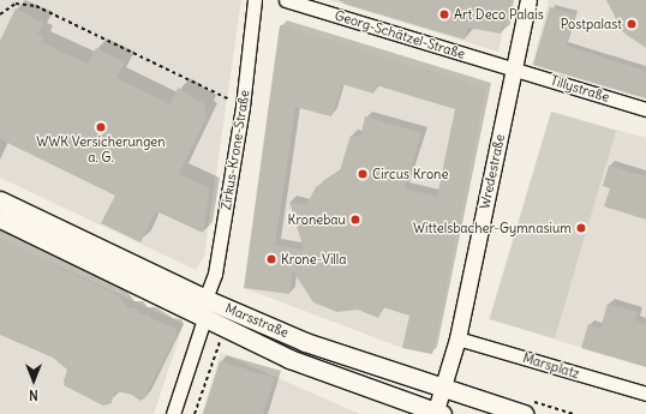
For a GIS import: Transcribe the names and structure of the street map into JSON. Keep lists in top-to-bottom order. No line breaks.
{"streets":{"main road":["Marsstraße"],"street":["Georg-Schätzel-Straße","Tillystraße","Zirkus-Krone-Straße","Wredestraße","Marsplatz"]},"crossings":[["Georg-Schätzel-Straße","Tillystraße"],["Georg-Schätzel-Straße","Wredestraße"],["Tillystraße","Wredestraße"],["Zirkus-Krone-Straße","Marsstraße"],["Wredestraße","Marsstraße"],["Wredestraße","Marsplatz"]],"places":["Art Deco Palais","Postpalast","WWK Versicherungen a. G.","Circus Krone","Kronebau","Wittelsbacher-Gymnasium","Krone-Villa"],"north":"bottom"}
